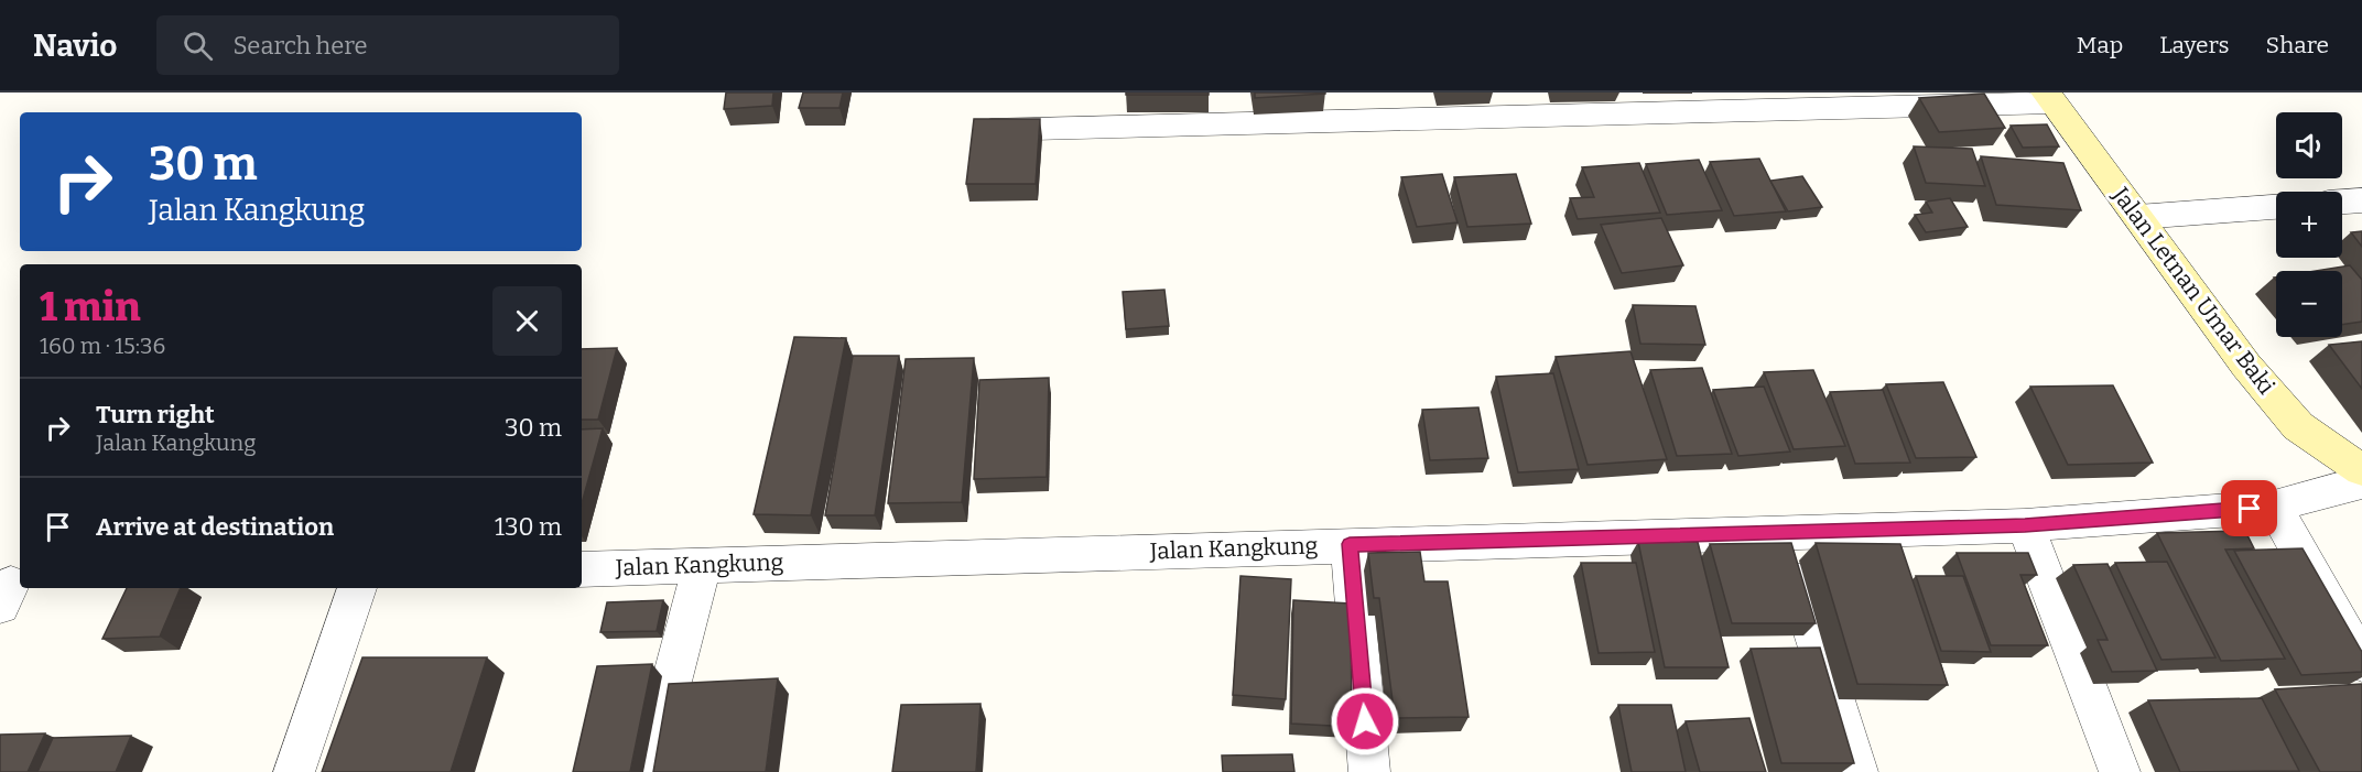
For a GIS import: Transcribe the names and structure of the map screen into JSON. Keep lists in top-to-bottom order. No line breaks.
{"streets":{"street":["Jalan Letnan Umar Baki","Jalan Kangkung"]},"page":{"header":"Navio","search":"Search here","nav":["Map","Layers","Share"],"map_buttons":["+","−"],"turn":["30 m","Jalan Kangkung"],"heading":["1 min","160 m · 15:36"],"list":[{"name":"Turn right","note":"Jalan Kangkung","value":"30 m"},{"name":"Arrive at destination","value":"130 m"}]}}
